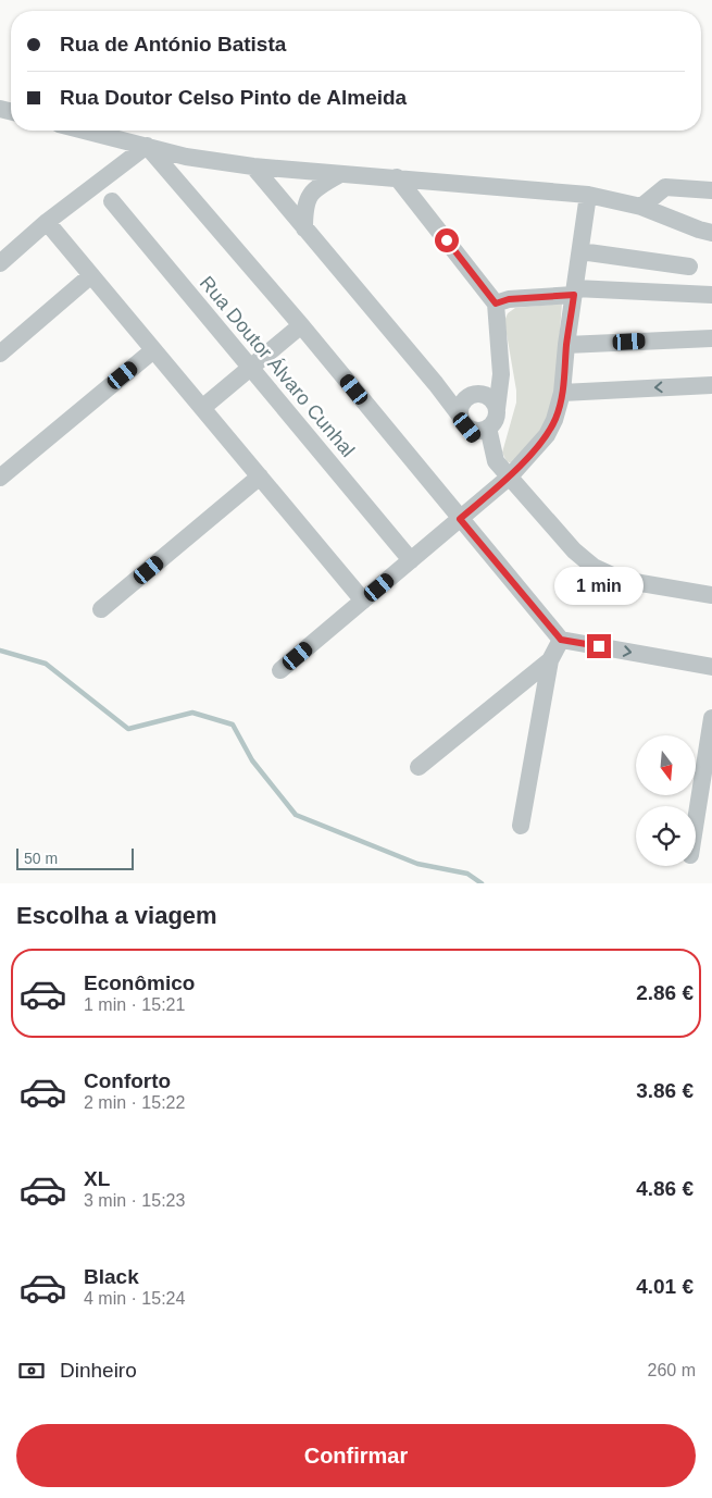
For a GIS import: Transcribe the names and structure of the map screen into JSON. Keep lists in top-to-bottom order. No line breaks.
{"streets":{"street":["Rua Doutor Álvaro Cunhal"]},"scale_bar":"50 m","north":"bottom","page":{"banner":["Rua de António Batista","Rua Doutor Celso Pinto de Almeida"],"bubble":"1 min","scale":"50 m","heading":"Escolha a viagem","list":[{"name":"Econômico","note":"1 min · 15:21","value":"2.86 €"},{"name":"Conforto","note":"2 min · 15:22","value":"3.86 €"},{"name":"XL","note":"3 min · 15:23","value":"4.86 €"},{"name":"Black","note":"4 min · 15:24","value":"4.01 €"}],"pay":["Dinheiro","260 m"],"buttons":"Confirmar"}}
